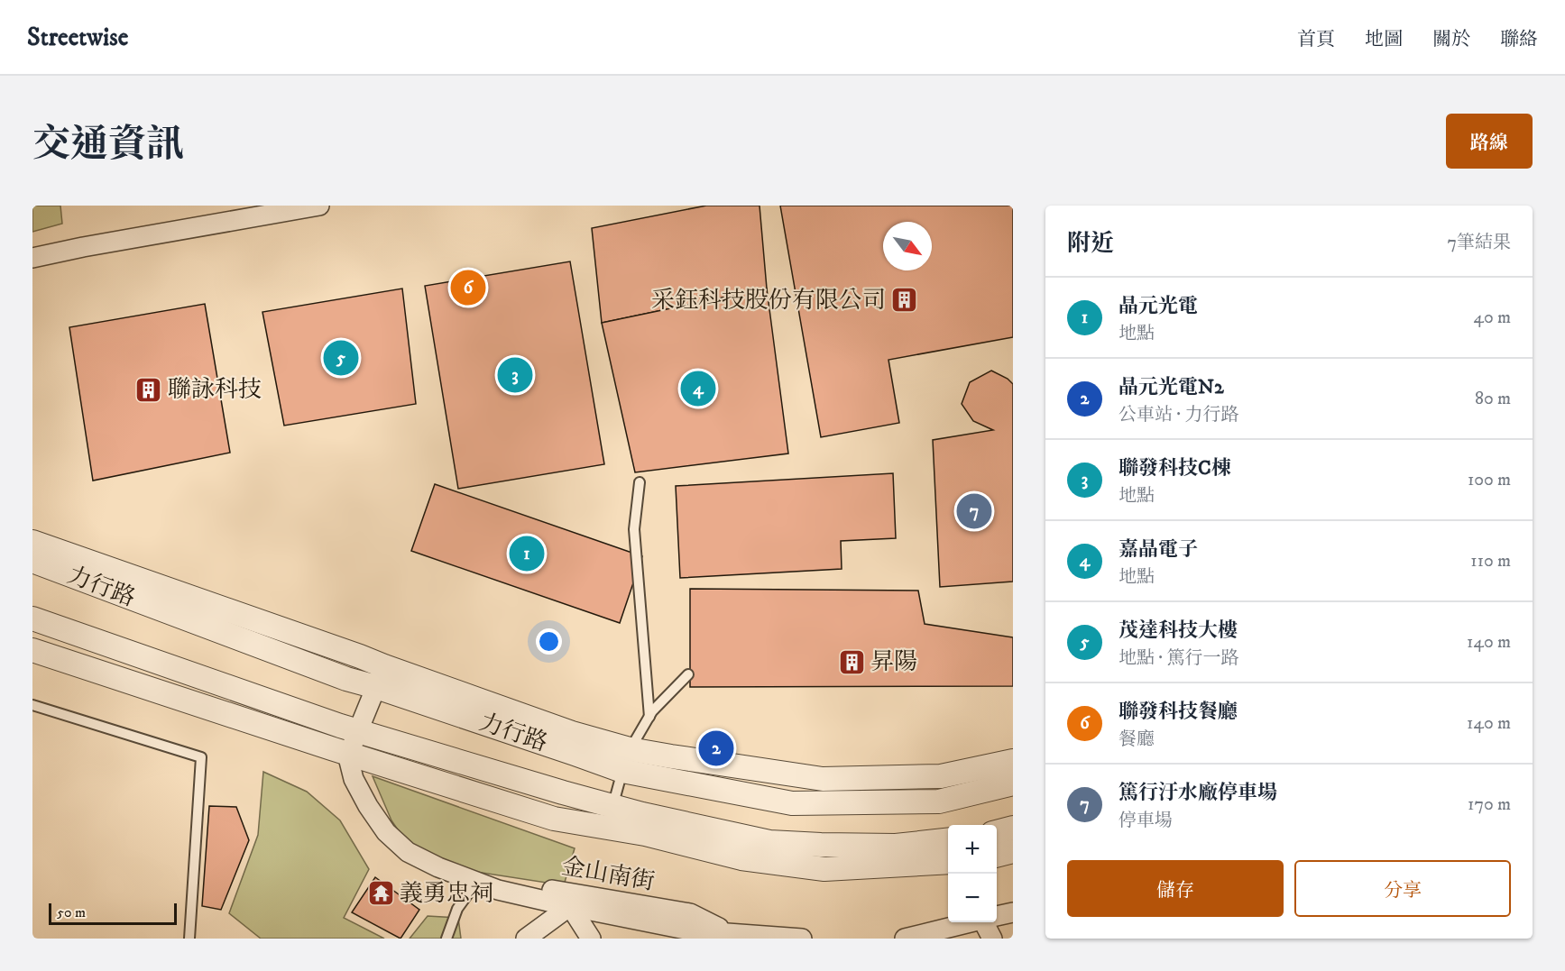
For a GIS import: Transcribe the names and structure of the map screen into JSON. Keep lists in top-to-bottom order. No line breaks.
{"streets":{"street":["力行路","金山南街"]},"crossings":[["力行路","金山南街"]],"places":{"building":["采鈺科技股份有限公司","聯詠科技","昇陽"],"temple":["義勇忠祠"]},"scale_bar":"50 m","north":"bottom right","page":{"header":"Streetwise","nav":["首頁","地圖","關於","聯絡"],"title":"交通資訊","buttons":["路線",["儲存","分享"]],"heading":["附近","7筆結果"],"pins":["6","5","3","4","7","1","2"],"list":[{"mark":"1","name":"晶元光電","note":"地點","value":"40 m"},{"mark":"2","name":"晶元光電N2","note":"公車站 · 力行路","value":"80 m"},{"mark":"3","name":"聯發科技C棟","note":"地點","value":"100 m"},{"mark":"4","name":"嘉晶電子","note":"地點","value":"110 m"},{"mark":"5","name":"茂達科技大樓","note":"地點 · 篤行一路","value":"140 m"},{"mark":"6","name":"聯發科技餐廳","note":"餐廳","value":"140 m"},{"mark":"7","name":"篤行汙水廠停車場","note":"停車場","value":"170 m"}],"map_buttons":["+","−"],"scale":"50 m"}}
